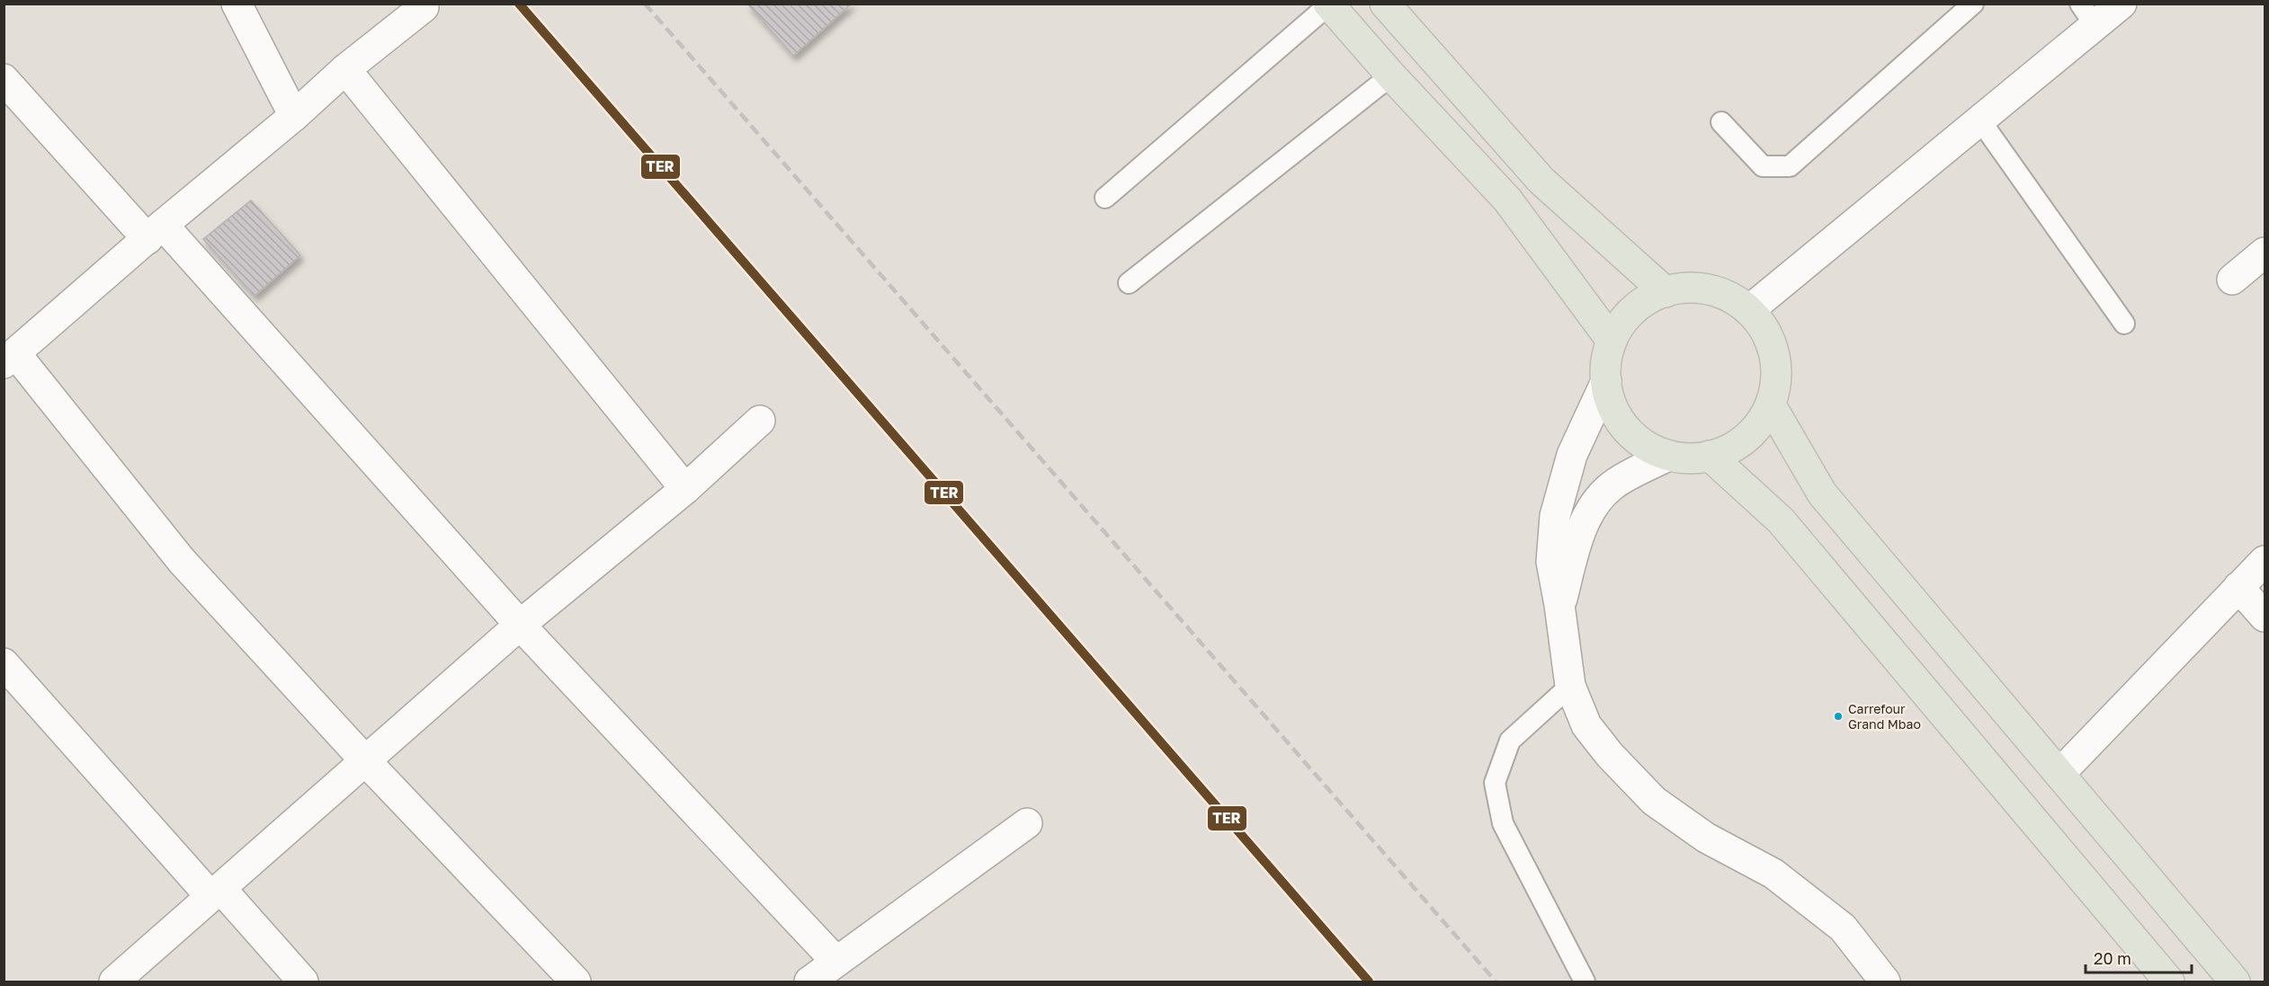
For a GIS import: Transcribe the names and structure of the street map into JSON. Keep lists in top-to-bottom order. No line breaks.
{"places":["Carrefour Grand Mbao"],"lines":["transit line TER"],"scale_bar":"20 m"}
